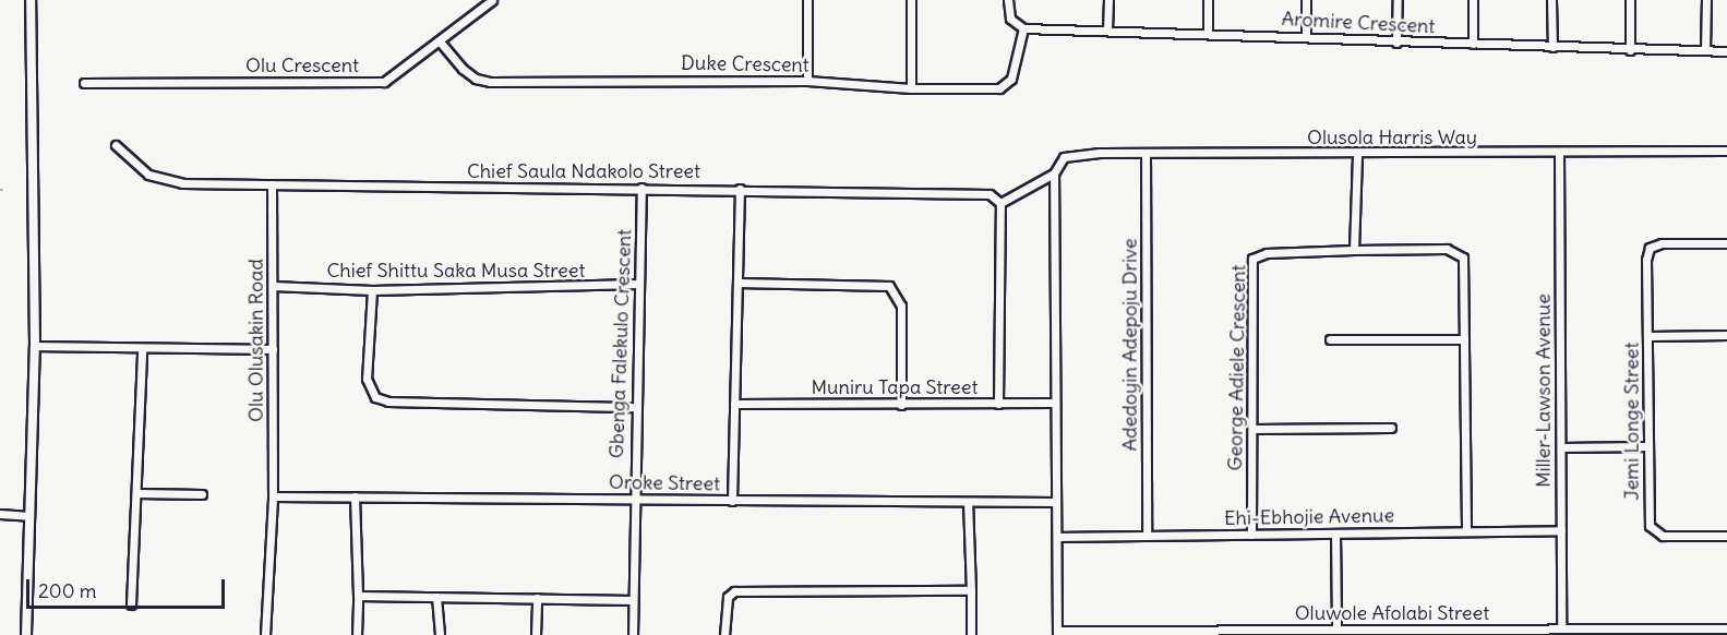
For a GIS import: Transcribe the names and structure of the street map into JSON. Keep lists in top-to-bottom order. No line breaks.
{"streets":{"street":["Aromire Crescent","Duke Crescent","Olu Crescent","Olusola Harris Way","Chief Saula Ndakolo Street","Chief Shittu Saka Musa Street","Olu Olusakin Road","Gbenga Falekulo Crescent","Adedoyin Adepoju Drive","George Adiele Crescent","Muniru Tapa Street","Miller-Lawson Avenue","Jemi Longe Street","Oroke Street","Ehi-Ebhojie Avenue","Oluwole Afolabi Street"]},"crossings":[["Aromire Crescent","Duke Crescent"],["Duke Crescent","Olu Crescent"],["Olusola Harris Way","Adedoyin Adepoju Drive"],["Olusola Harris Way","Miller-Lawson Avenue"],["Chief Saula Ndakolo Street","Olu Olusakin Road"],["Chief Saula Ndakolo Street","Gbenga Falekulo Crescent"],["Chief Shittu Saka Musa Street","Olu Olusakin Road"],["Chief Shittu Saka Musa Street","Gbenga Falekulo Crescent"],["Olu Olusakin Road","Oroke Street"],["Gbenga Falekulo Crescent","Oroke Street"],["Adedoyin Adepoju Drive","Ehi-Ebhojie Avenue"],["George Adiele Crescent","Ehi-Ebhojie Avenue"],["Miller-Lawson Avenue","Ehi-Ebhojie Avenue"],["Miller-Lawson Avenue","Oluwole Afolabi Street"]],"scale_bar":"200 m"}
